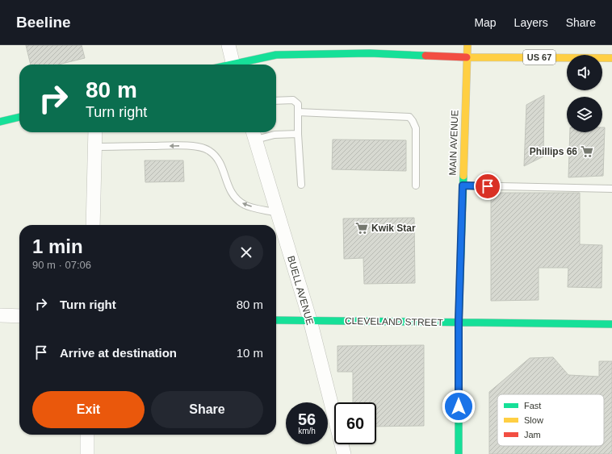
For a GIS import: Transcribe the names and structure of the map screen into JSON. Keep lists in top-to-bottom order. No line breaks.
{"streets":{"street":["US 67","MAIN AVENUE","BUELL AVENUE","CLEVELAND STREET"]},"crossings":[["US 67","MAIN AVENUE"],["MAIN AVENUE","CLEVELAND STREET"],["BUELL AVENUE","CLEVELAND STREET"]],"places":{"supermarket":["Phillips 66","Kwik Star"]},"legend":["Fast","Slow","Jam"],"page":{"header":"Beeline","nav":["Map","Layers","Share"],"turn":["80 m","Turn right"],"heading":["1 min","90 m · 07:06"],"list":[{"name":"Turn right","value":"80 m"},{"name":"Arrive at destination","value":"10 m"}],"buttons":["Exit","Share"],"speed":"56 km/h","limit":"60"}}
